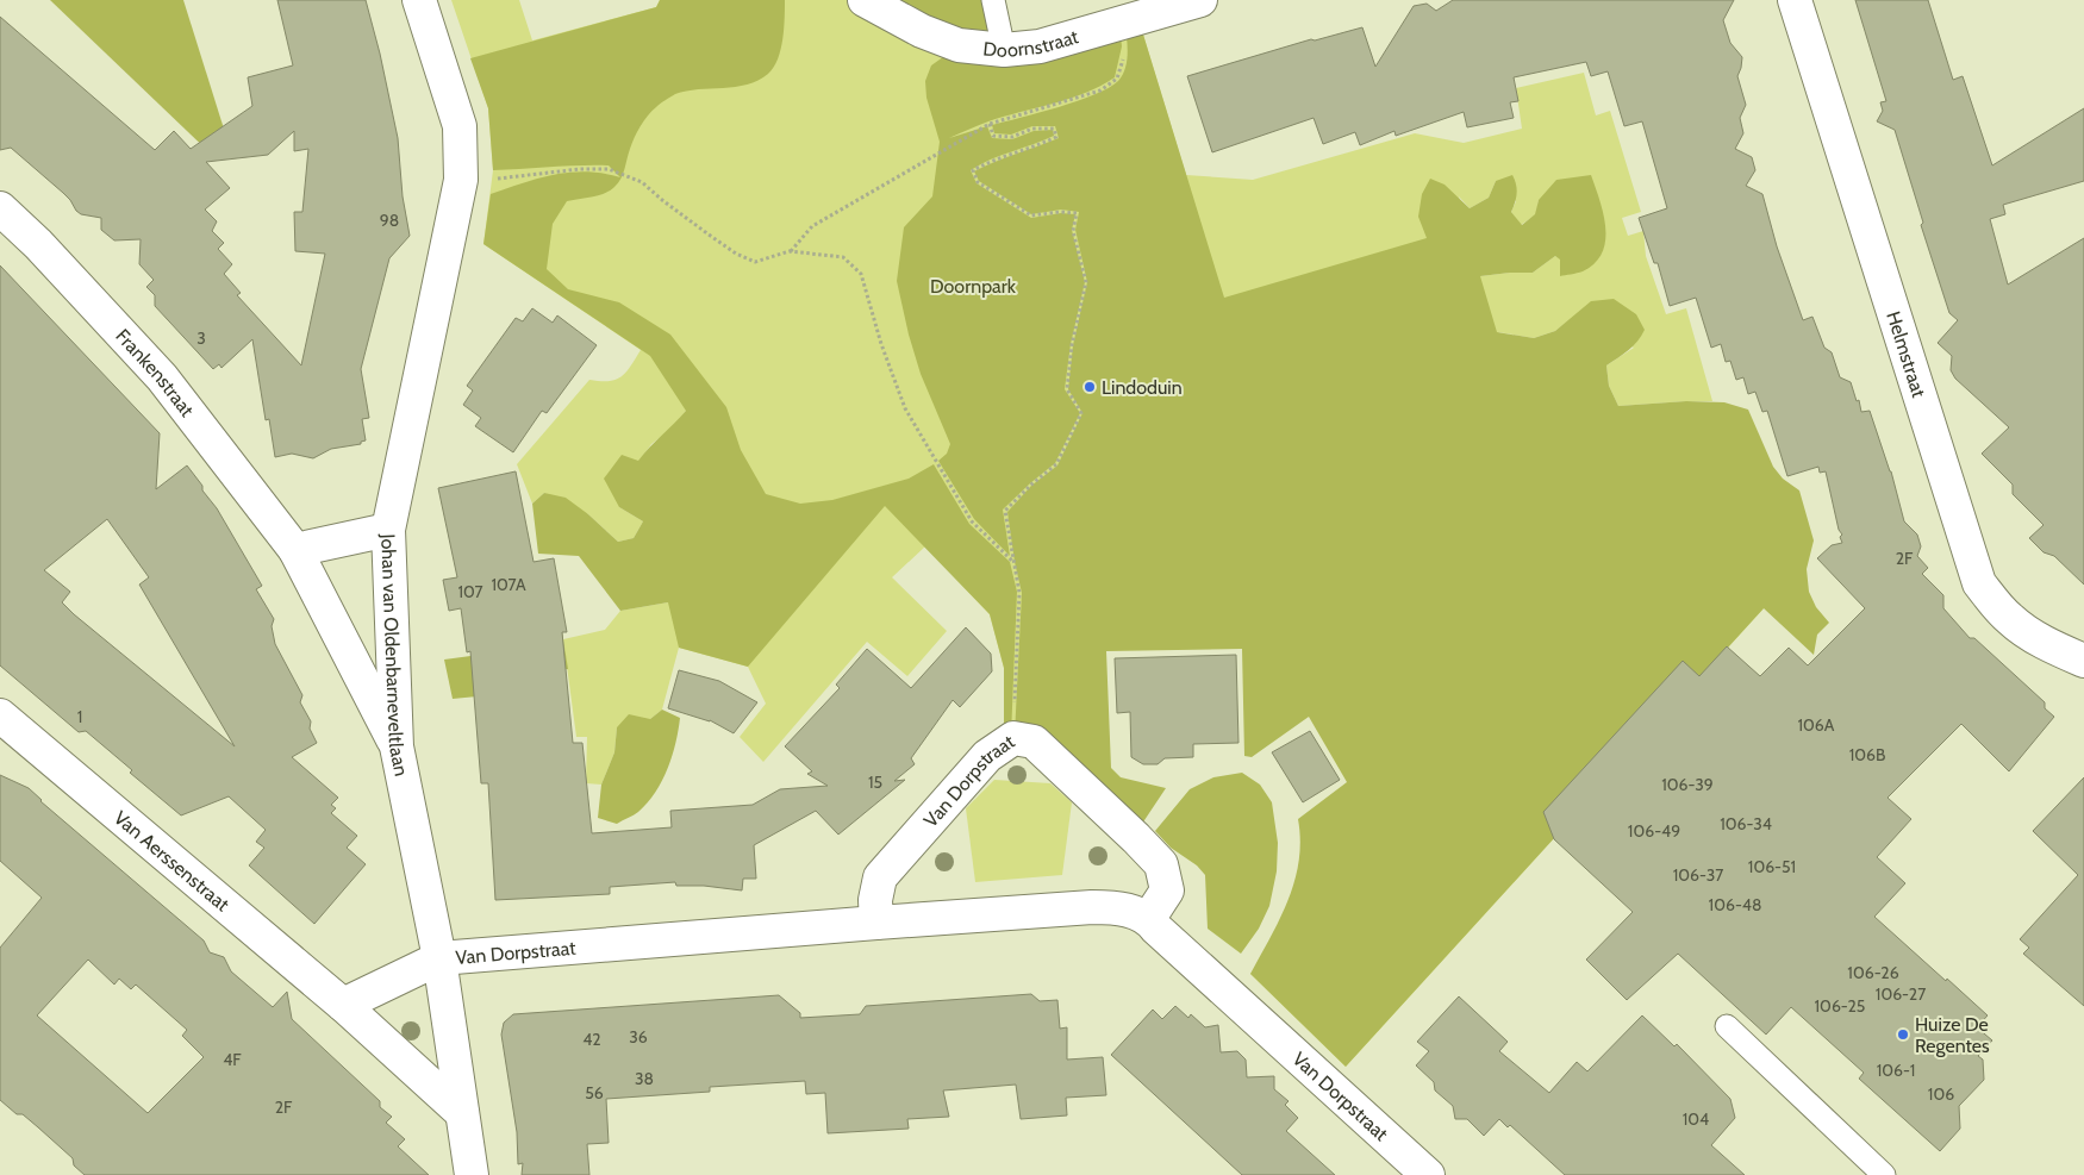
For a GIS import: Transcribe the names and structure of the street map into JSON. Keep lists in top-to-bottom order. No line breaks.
{"streets":{"street":["Doornstraat","Helmstraat","Frankenstraat","Johan van Oldenbarneveltlaan","Van Dorpstraat","Van Aerssenstraat"]},"crossings":[["Frankenstraat","Johan van Oldenbarneveltlaan"],["Johan van Oldenbarneveltlaan","Van Dorpstraat"],["Johan van Oldenbarneveltlaan","Van Aerssenstraat"]],"parks":["Doornpark"],"places":["Lindoduin","Huize De Regentes"],"house_numbers":["98","3","2F","107A","107","1","106A","106B","15","106-39","106-34","106-49","106-51","106-37","106-48","106-26","106-27","106-25","36","42","4F","106-1","38","56","106","2F","104"]}
